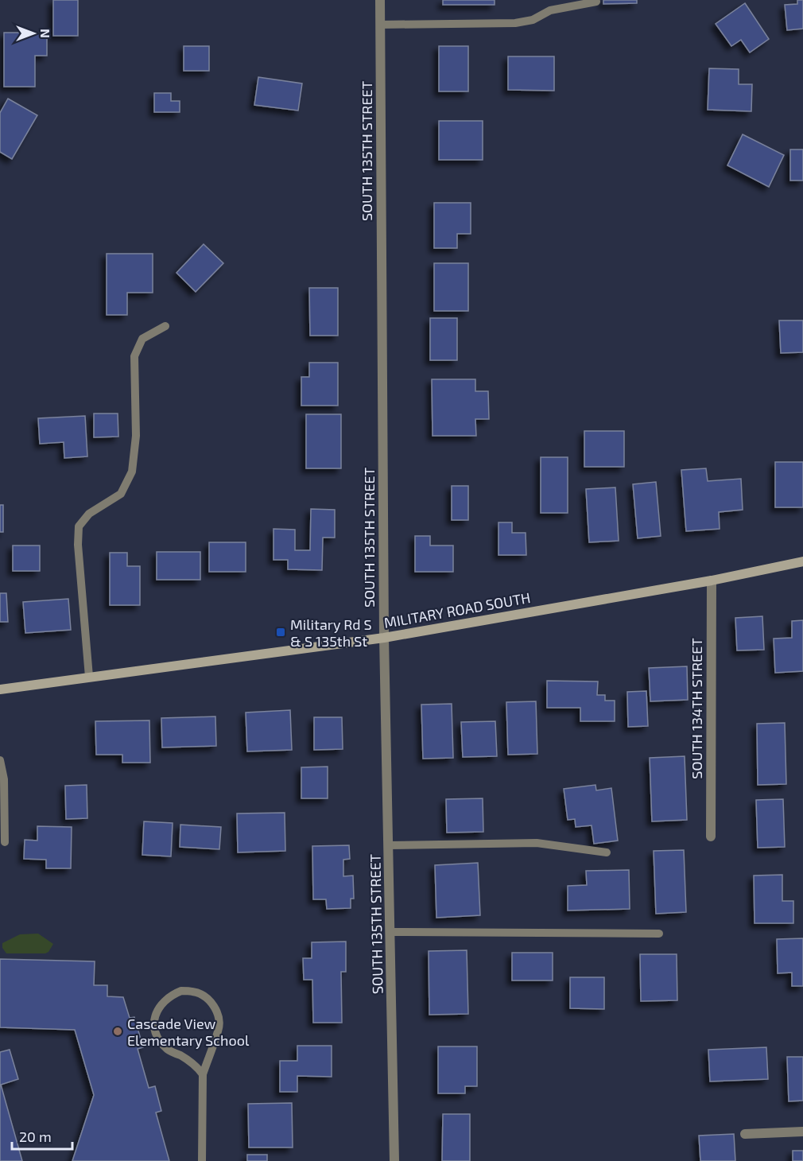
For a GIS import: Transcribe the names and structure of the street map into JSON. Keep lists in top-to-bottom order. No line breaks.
{"streets":{"street":["SOUTH 135TH STREET","MILITARY ROAD SOUTH","SOUTH 134TH STREET"]},"crossings":[["SOUTH 135TH STREET","MILITARY ROAD SOUTH"],["MILITARY ROAD SOUTH","SOUTH 134TH STREET"]],"places":{"transit":["Military Rd S & S 135th St"],"other":["Cascade View Elementary School"]},"scale_bar":"20 m","north":"right"}
